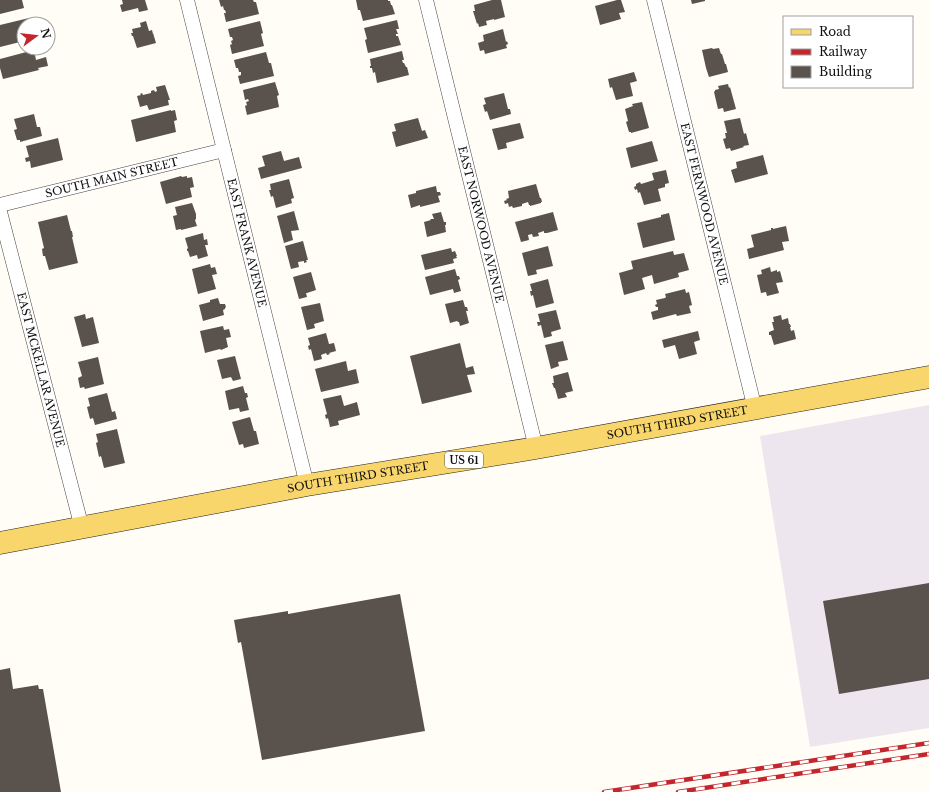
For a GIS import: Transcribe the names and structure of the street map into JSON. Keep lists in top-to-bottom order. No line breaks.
{"streets":{"main road":["SOUTH THIRD STREET","US 61"],"street":["SOUTH MAIN STREET","EAST FERNWOOD AVENUE","EAST NORWOOD AVENUE","EAST FRANK AVENUE","EAST MCKELLAR AVENUE"]},"crossings":[["SOUTH MAIN STREET","EAST FRANK AVENUE"],["EAST FERNWOOD AVENUE","SOUTH THIRD STREET"],["EAST NORWOOD AVENUE","SOUTH THIRD STREET"],["EAST FRANK AVENUE","SOUTH THIRD STREET"],["EAST MCKELLAR AVENUE","SOUTH THIRD STREET"]],"legend":["Road","Railway","Building"],"north":"right"}
